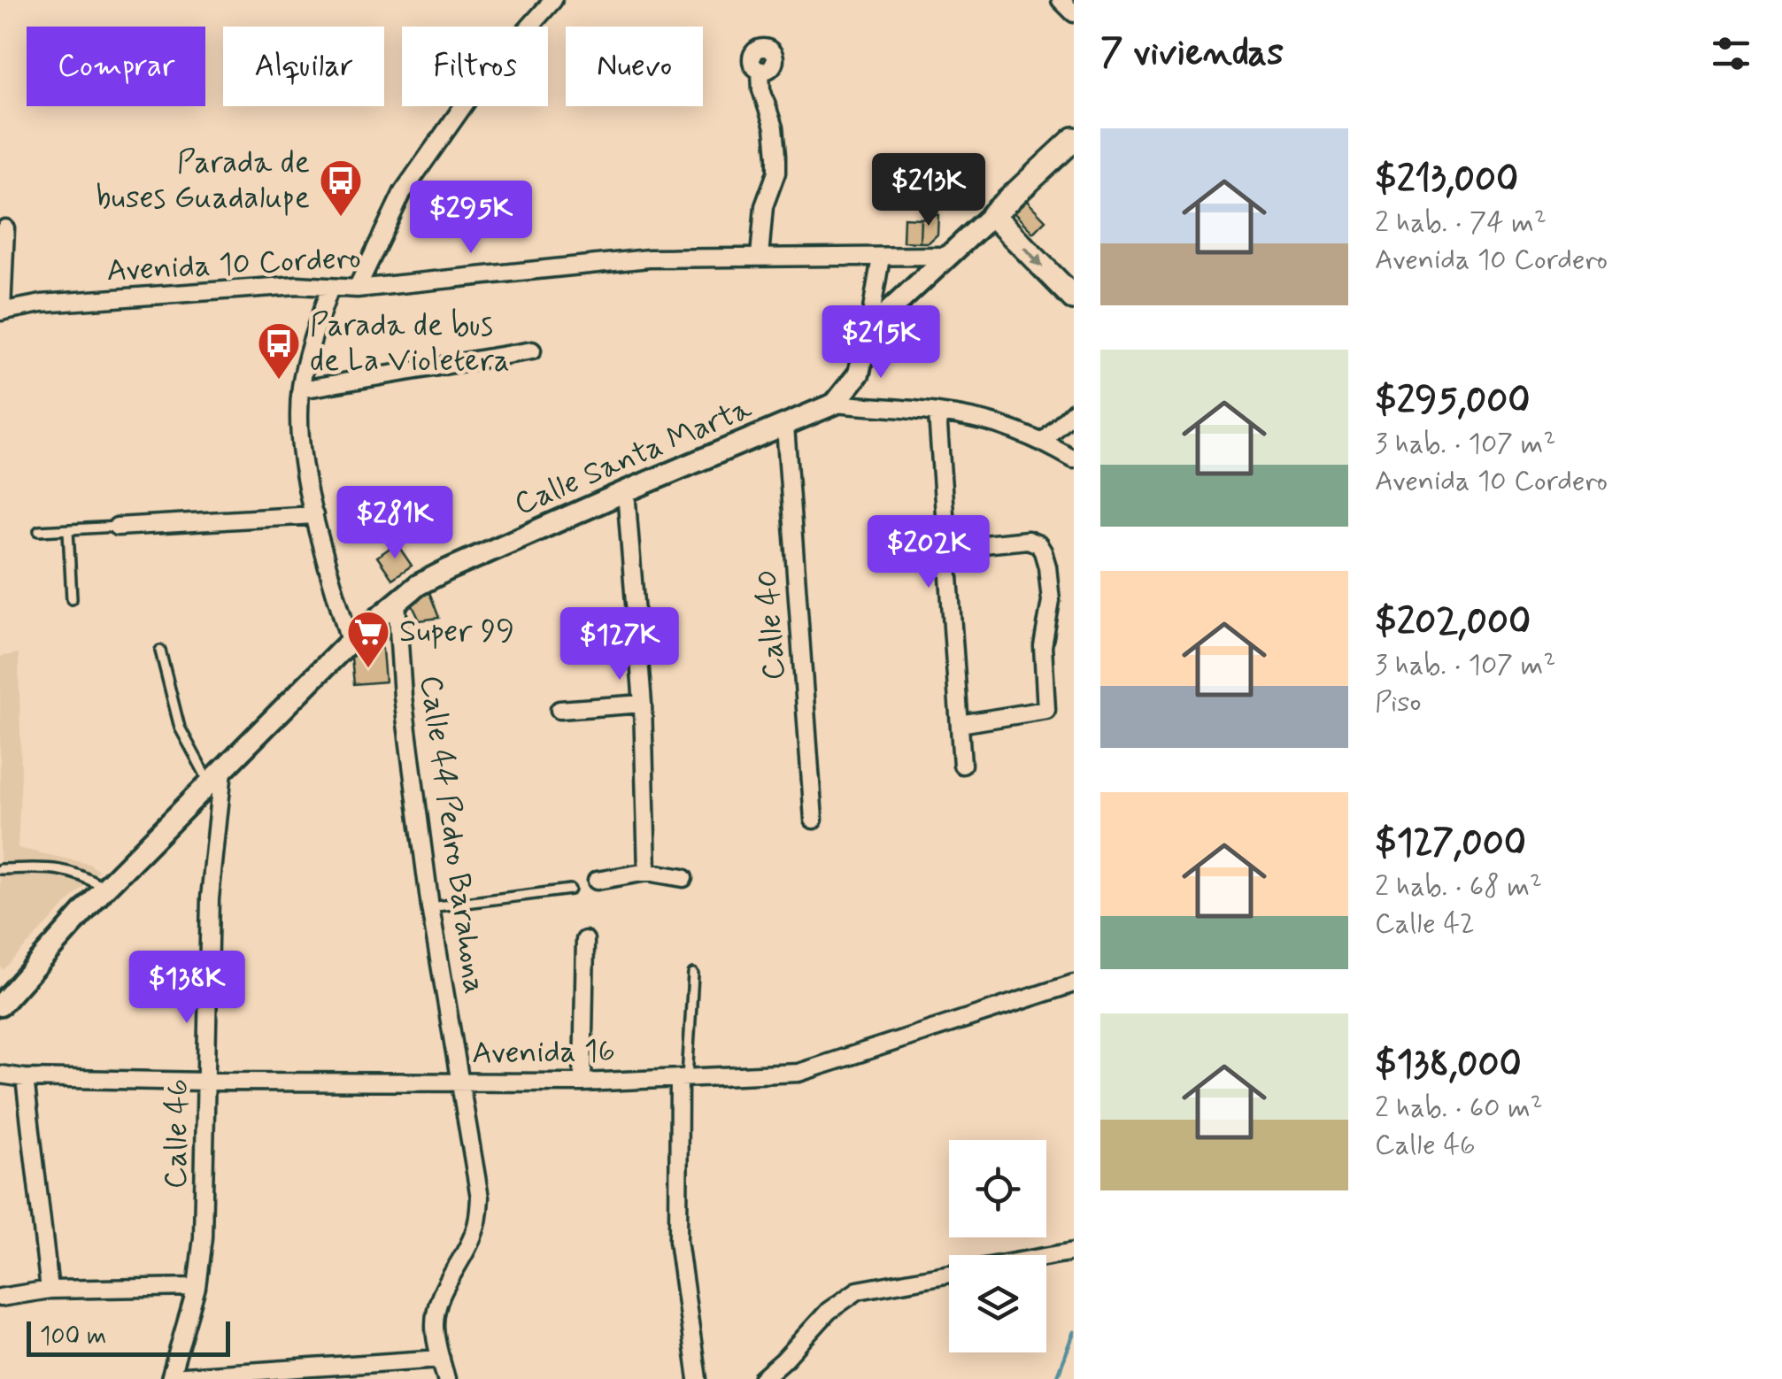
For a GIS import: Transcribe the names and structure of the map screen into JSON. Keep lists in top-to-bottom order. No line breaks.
{"streets":{"street":["Avenida 10 Cordero","Calle Santa Marta","Calle 40","Calle 44 Pedro Barahona","Avenida 16","Calle 46"]},"crossings":[["Calle Santa Marta","Calle 40"],["Calle Santa Marta","Calle 44 Pedro Barahona"],["Calle Santa Marta","Calle 46"],["Calle 44 Pedro Barahona","Avenida 16"],["Avenida 16","Calle 46"]],"places":{"bus stop":["Parada de buses Guadalupe","Parada de bus de La Violetera"],"supermarket":["Super 99"]},"scale_bar":"100 m","page":{"heading":"7 viviendas","chip":["Comprar","Alquilar","Filtros","Nuevo"],"list":[{"name":"$213,000","note":"2 hab. · 74 m² · Avenida 10 Cordero"},{"name":"$295,000","note":"3 hab. · 107 m² · Avenida 10 Cordero"},{"name":"$202,000","note":"3 hab. · 107 m² · Piso"},{"name":"$127,000","note":"2 hab. · 68 m² · Calle 42"},{"name":"$138,000","note":"2 hab. · 60 m² · Calle 46"}],"price":["$213K","$295K","$215K","$281K","$202K","$127K","$138K"],"scale":"100 m"}}
